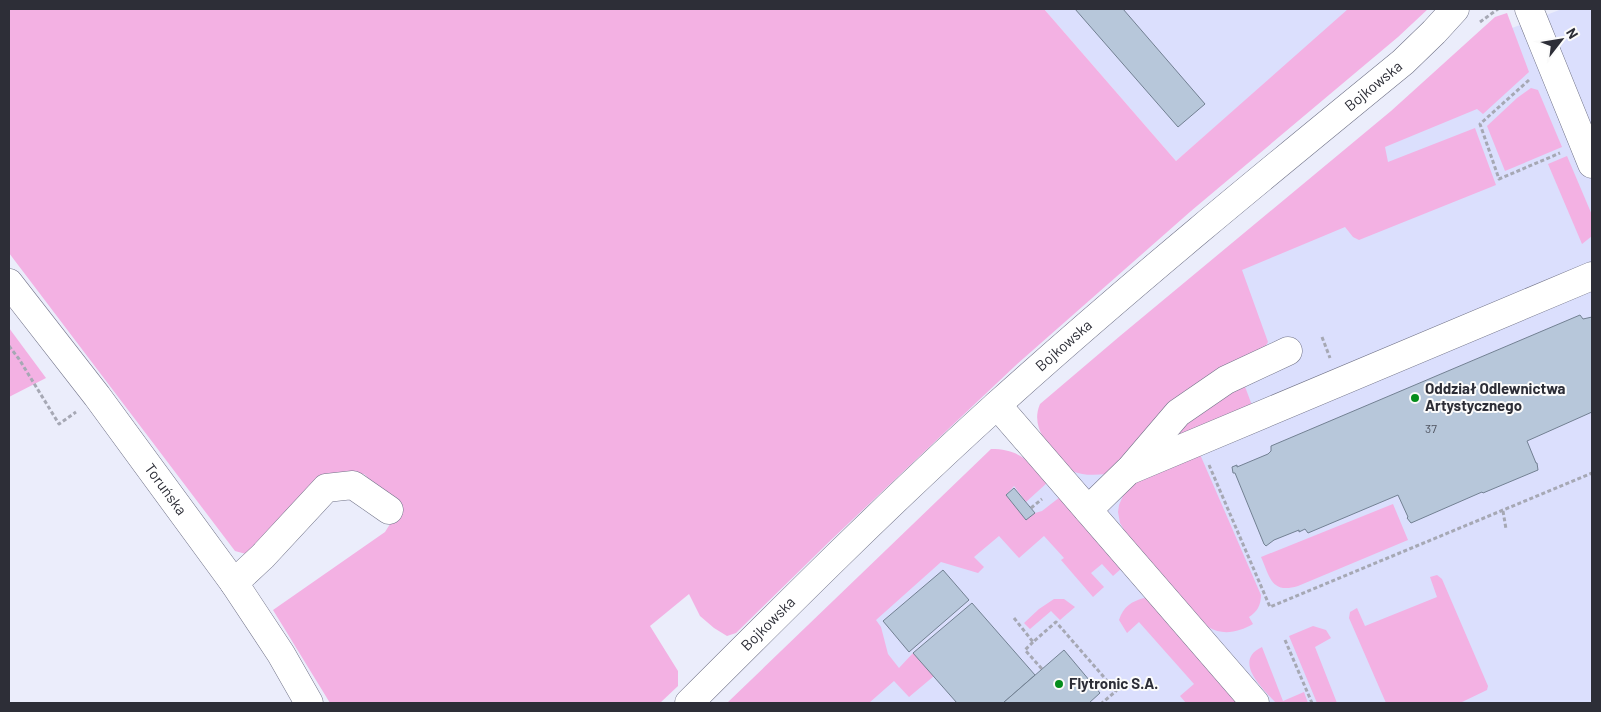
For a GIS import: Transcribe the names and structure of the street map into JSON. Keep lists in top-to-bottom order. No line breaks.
{"streets":{"street":["Bojkowska","Toruńska"]},"places":["Oddział Odlewnictwa Artystycznego","Flytronic S.A."],"house_numbers":["37"],"north":"top right"}
